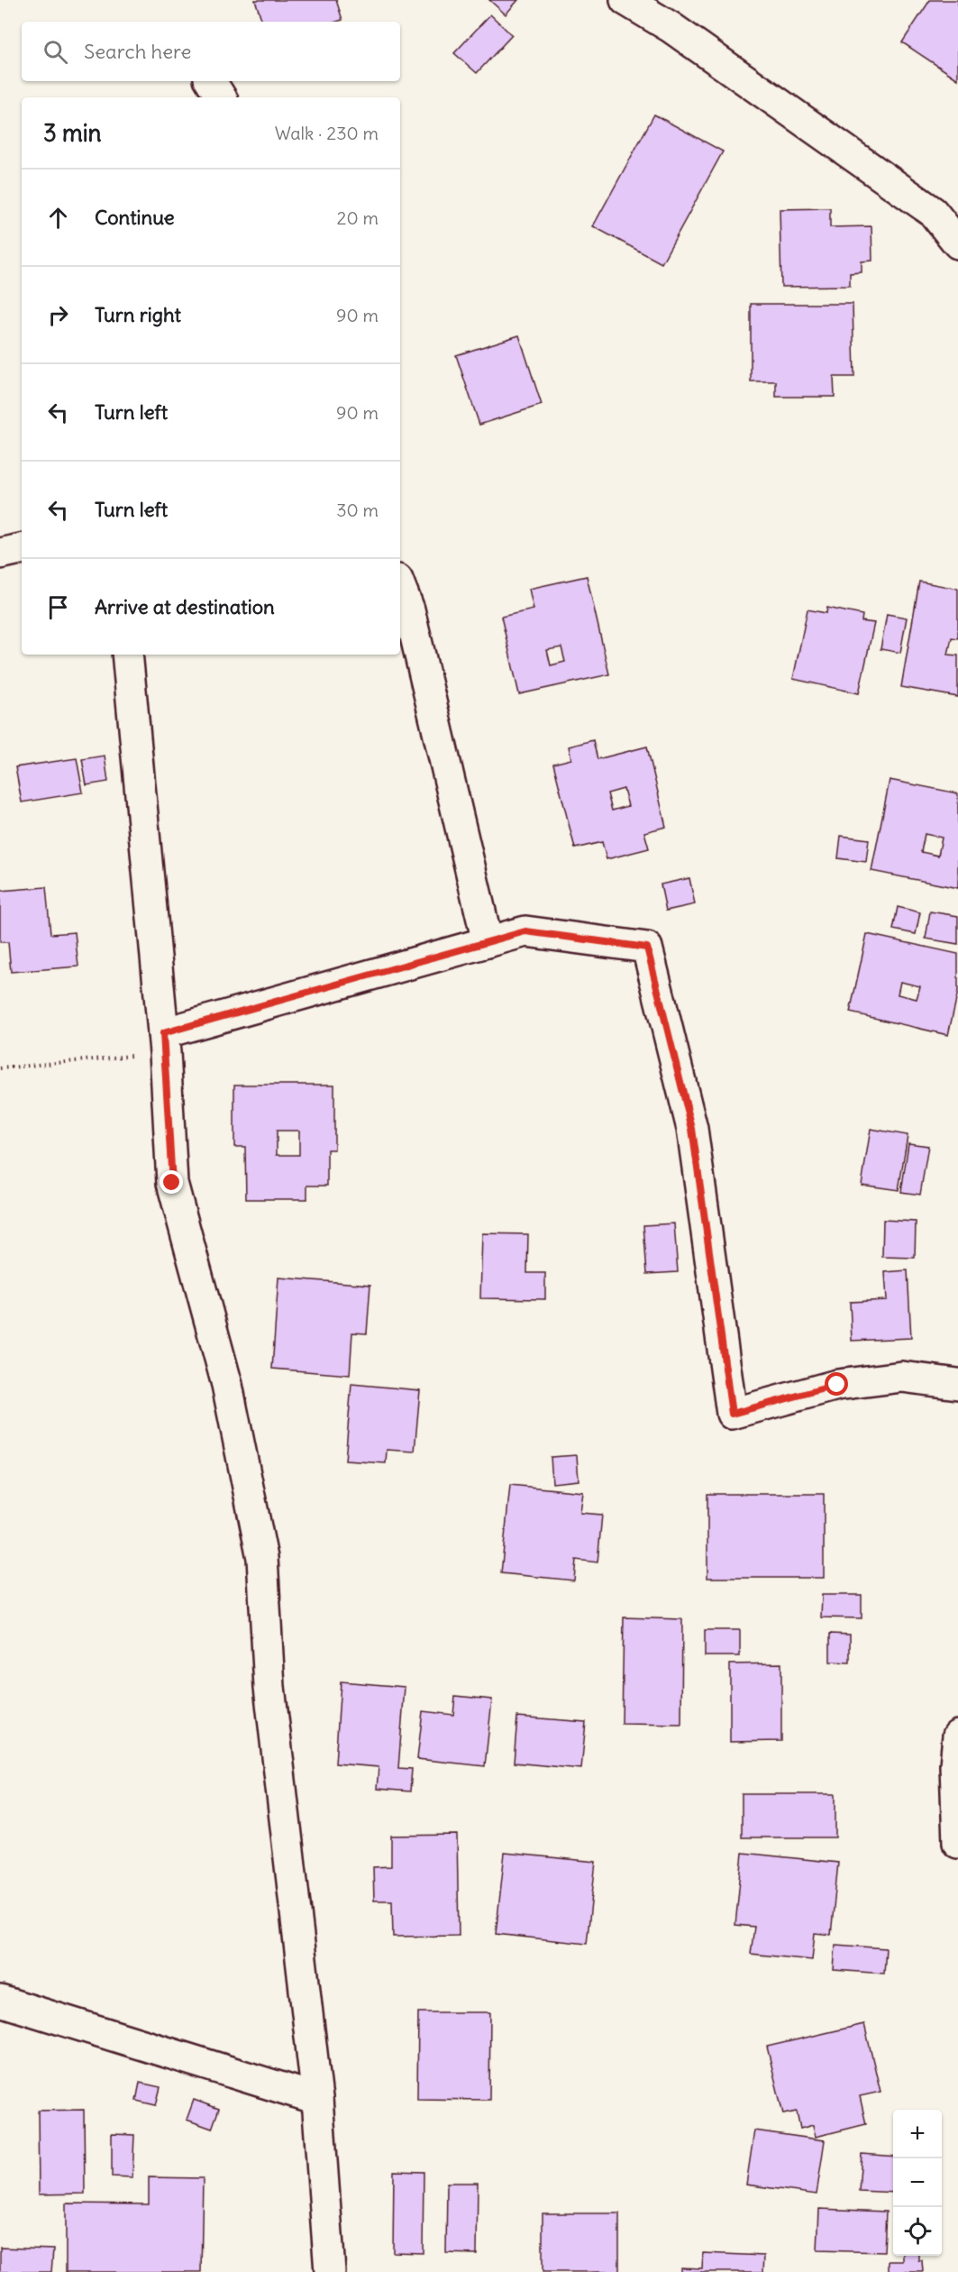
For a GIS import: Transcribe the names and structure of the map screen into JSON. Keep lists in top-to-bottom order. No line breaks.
{"page":{"search":"Search here","heading":["3 min","Walk · 230 m"],"list":[["Continue","20 m"],["Turn right","90 m"],["Turn left","90 m"],["Turn left","30 m"],"Arrive at destination"],"map_buttons":["+","−"]}}
